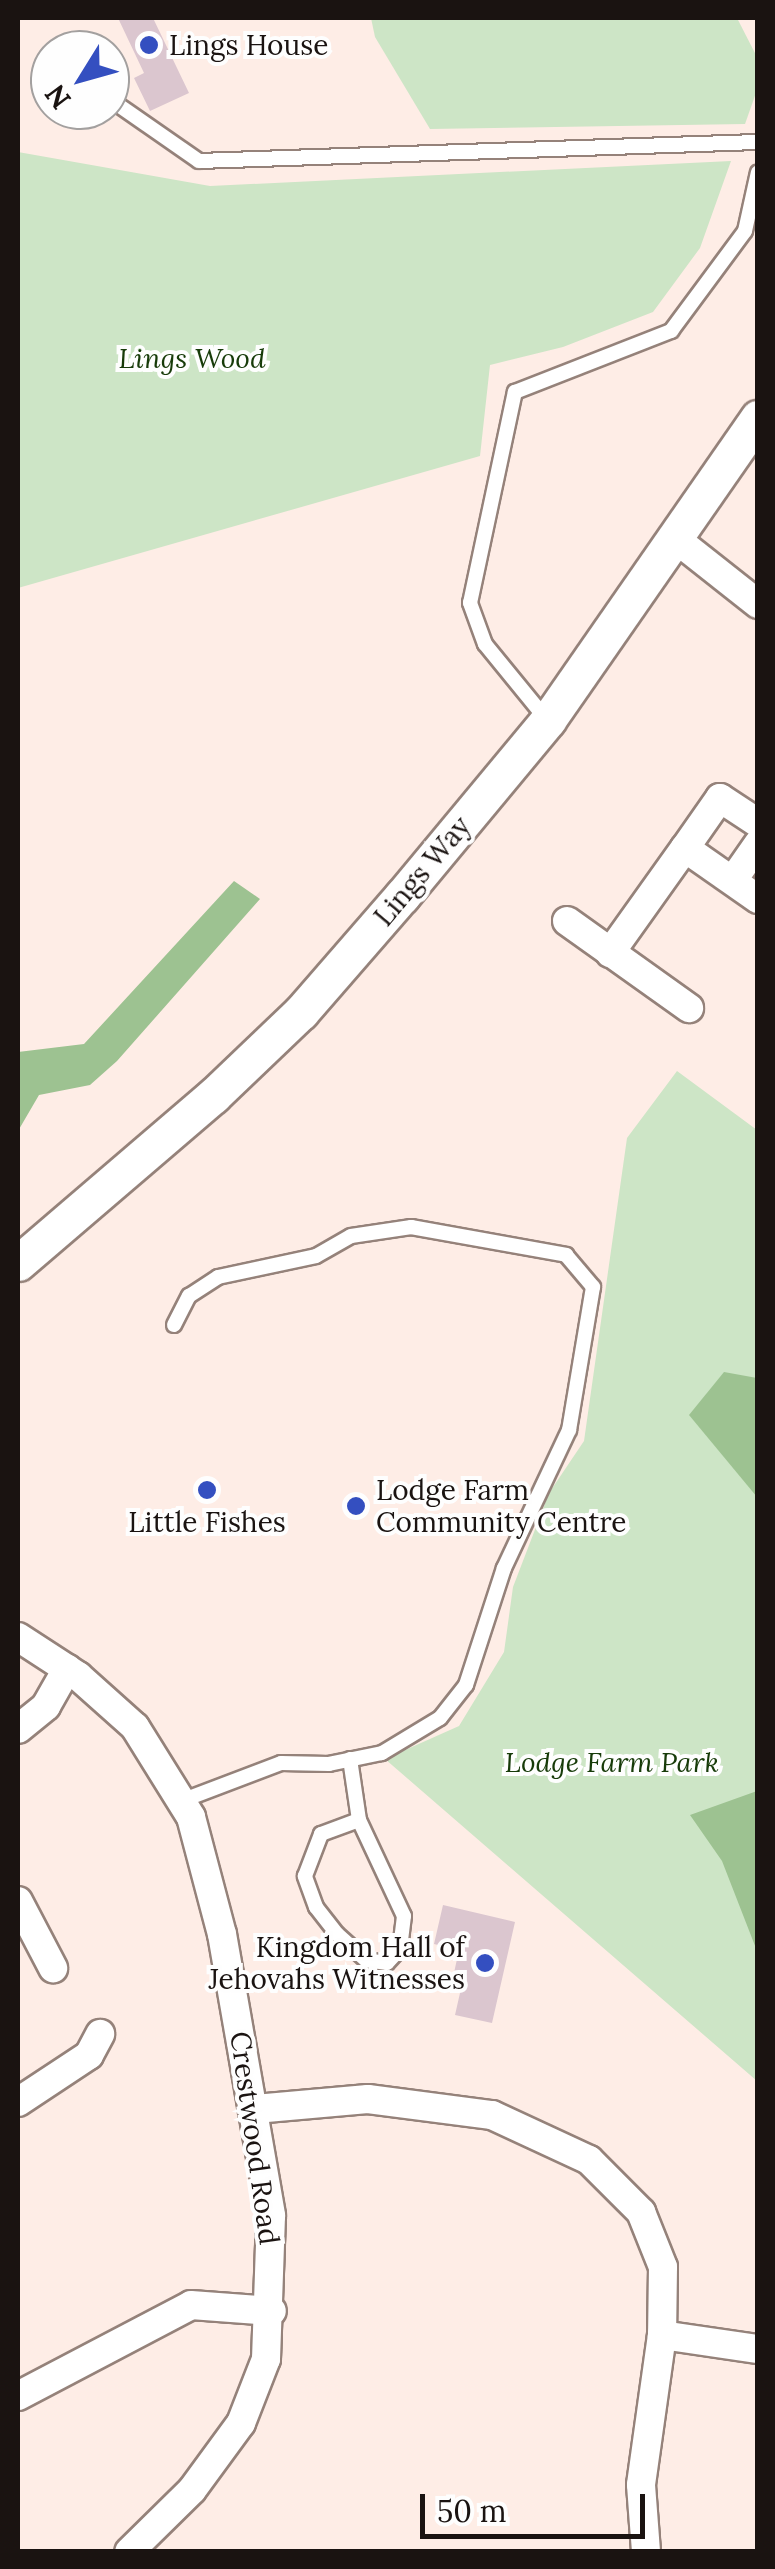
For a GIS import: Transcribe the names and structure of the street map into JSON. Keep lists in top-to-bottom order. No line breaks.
{"streets":{"street":["Lings Way","Crestwood Road"]},"parks":["Lings Wood","Lodge Farm Park"],"places":["Lings House","Little Fishes","Lodge Farm Community Centre","Kingdom Hall of Jehovahs Witnesses"],"scale_bar":"50 m","north":"bottom left"}
